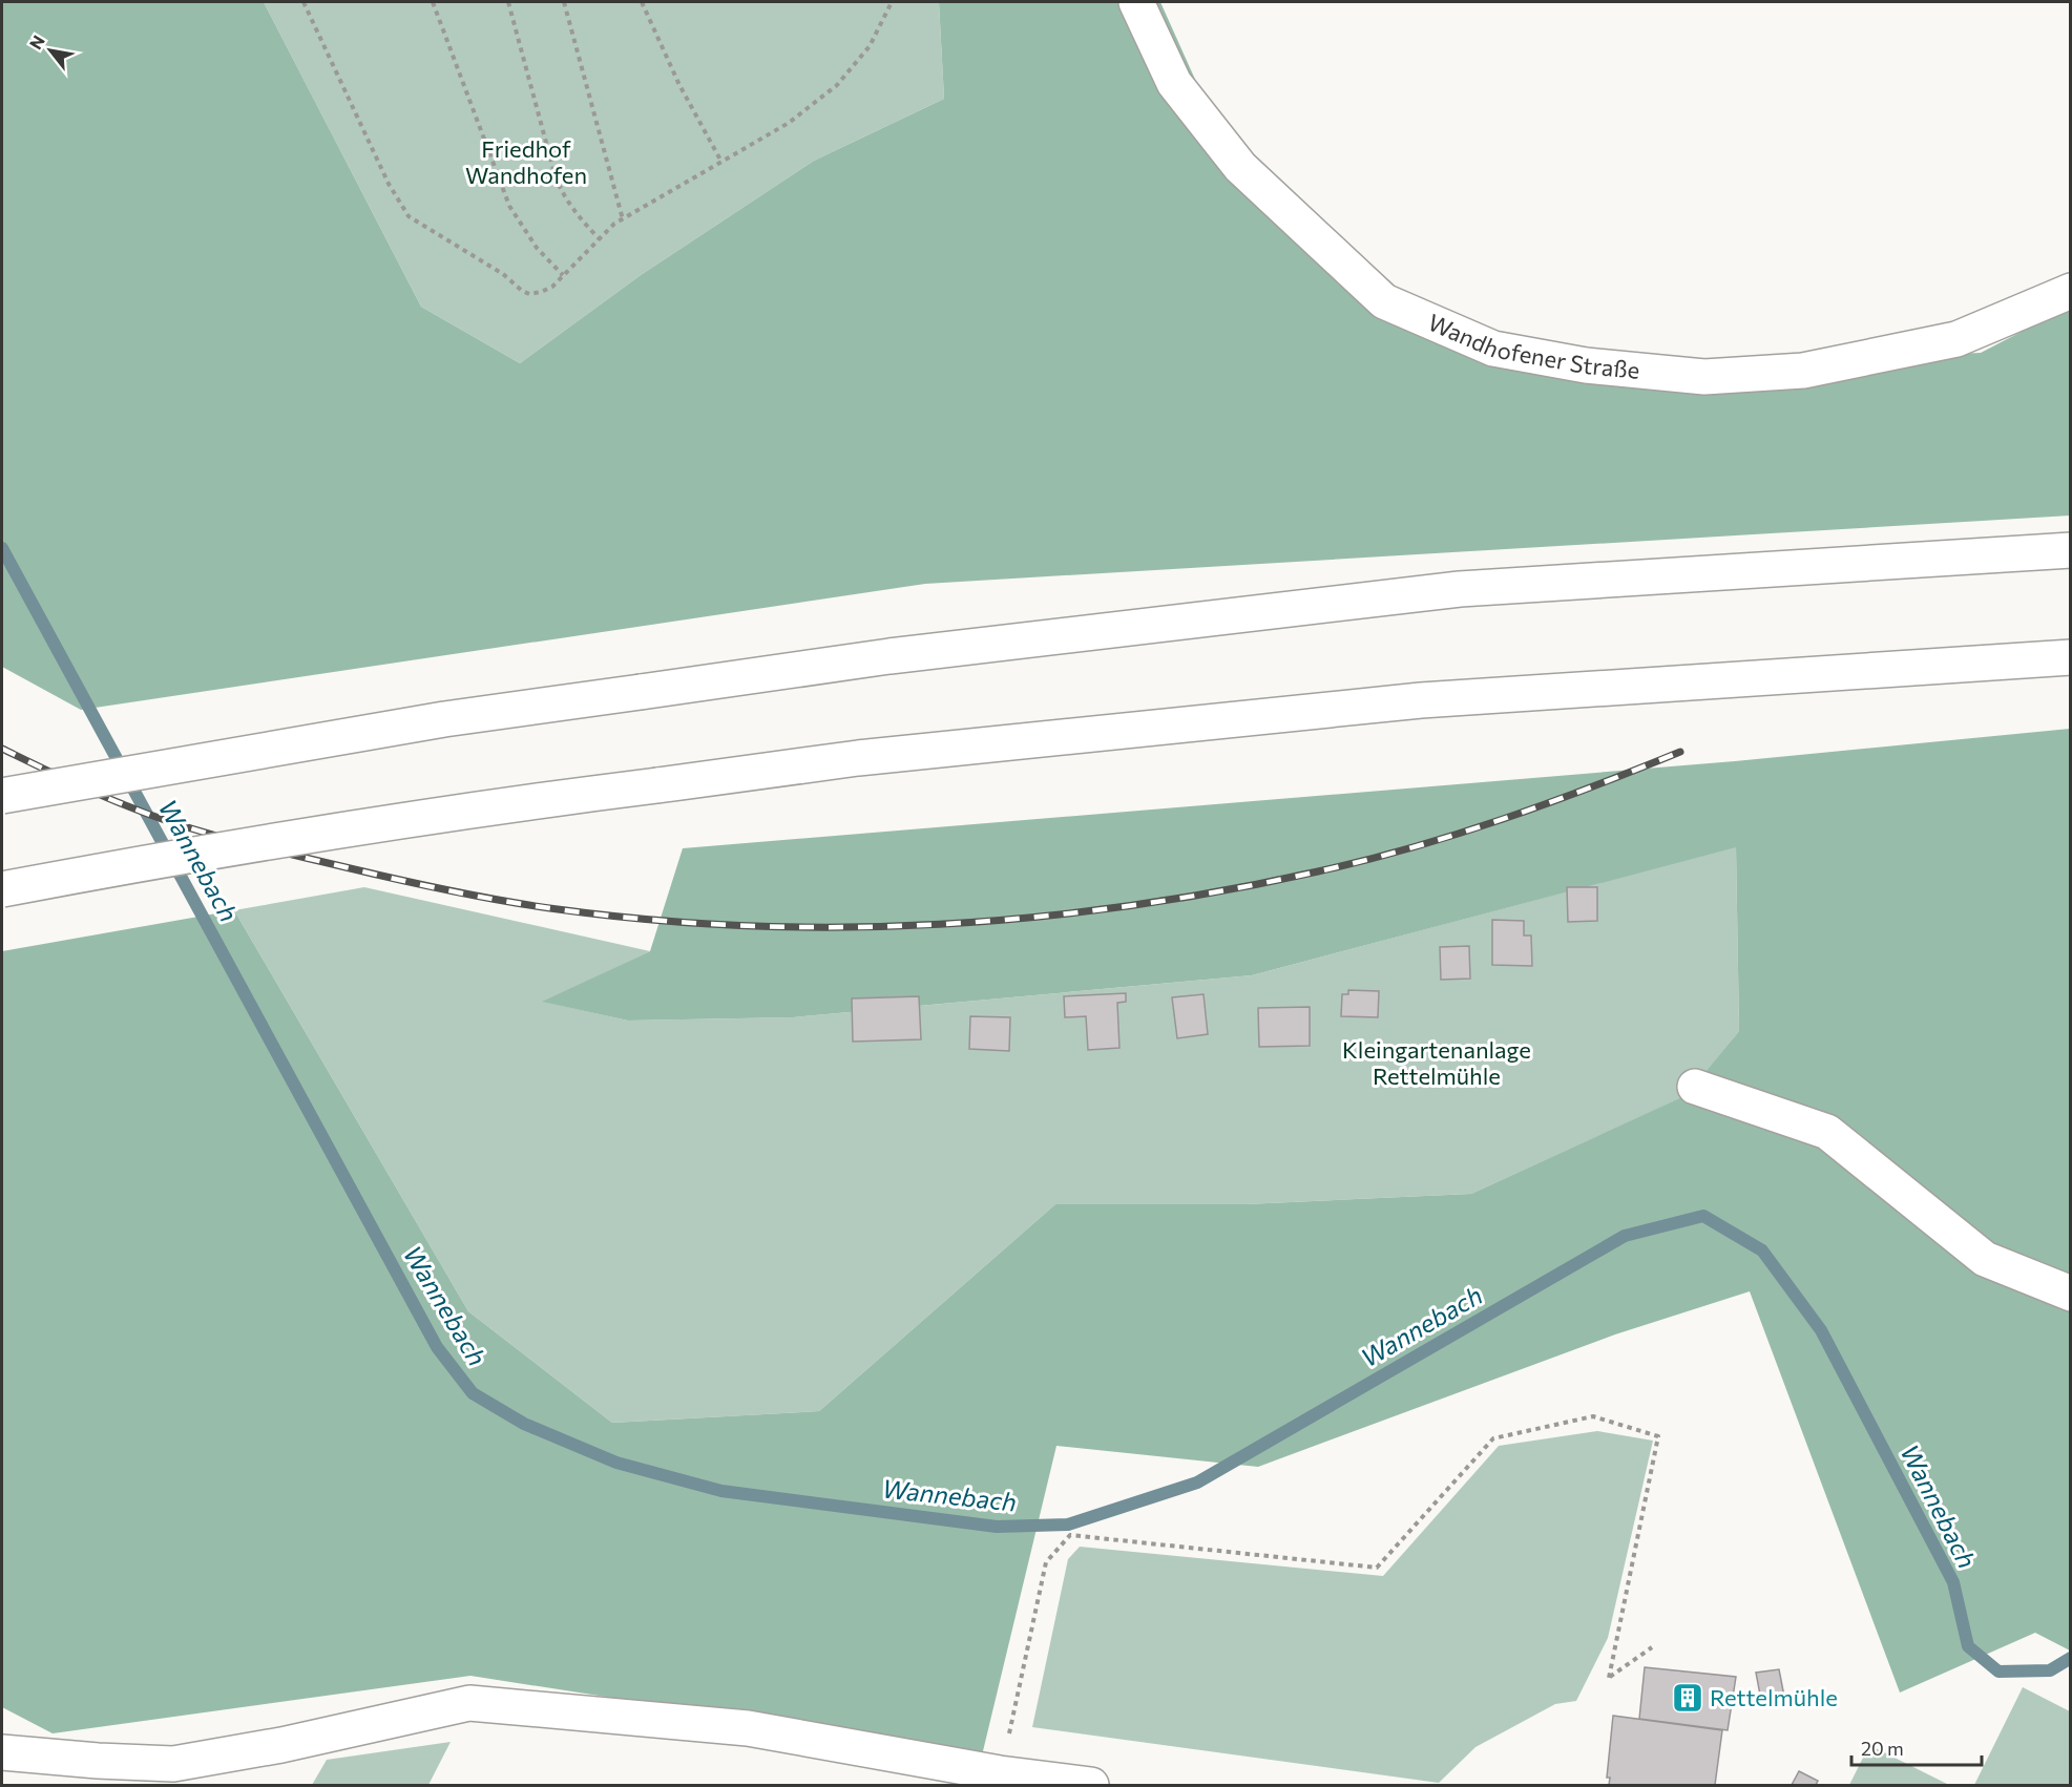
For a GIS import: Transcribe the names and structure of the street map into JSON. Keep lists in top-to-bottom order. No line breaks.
{"streets":{"main road":["Wandhofener Straße"]},"water":["Wannebach"],"parks":["Friedhof Wandhofen","Kleingartenanlage Rettelmühle"],"places":{"building":["Rettelmühle"]},"scale_bar":"20 m","north":"top left"}
